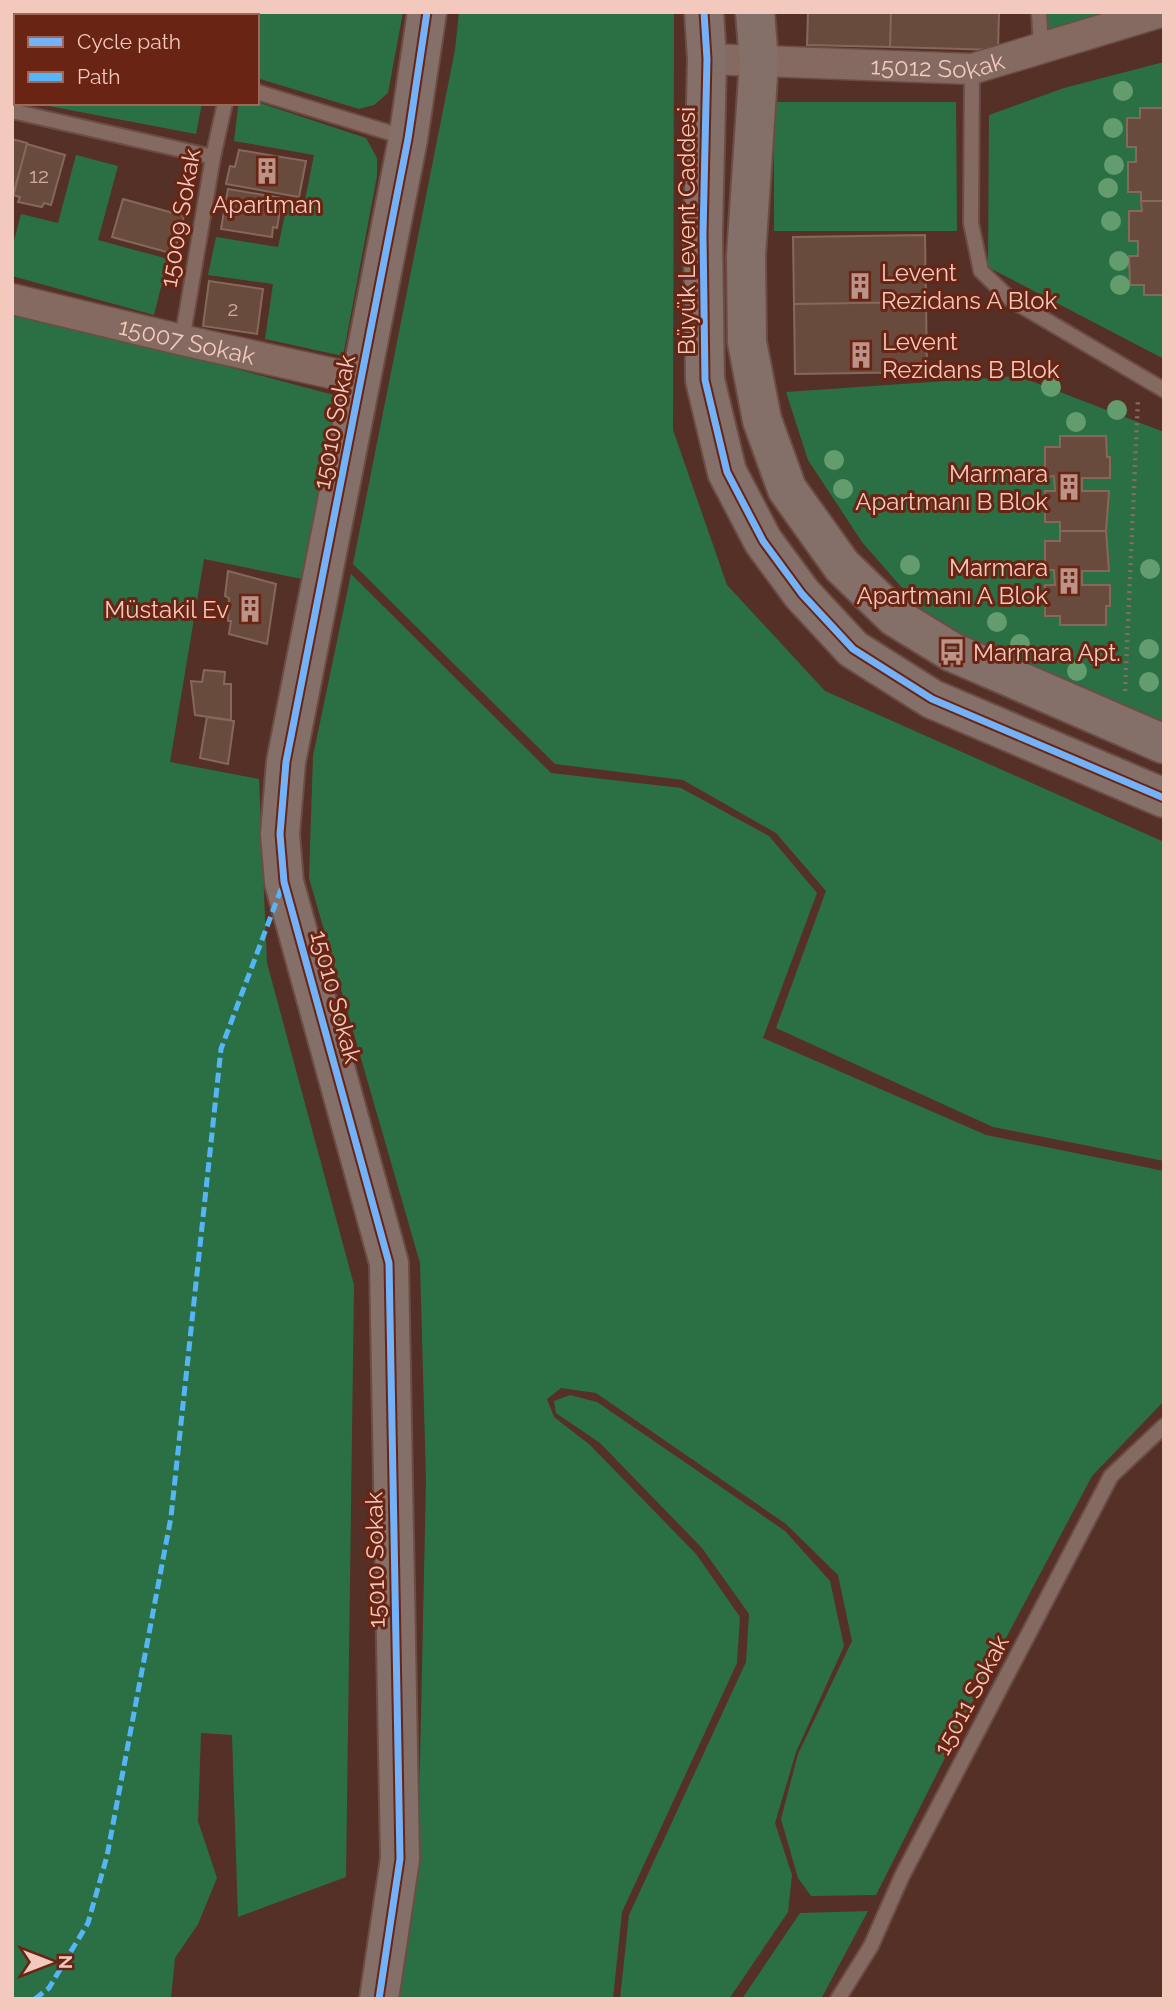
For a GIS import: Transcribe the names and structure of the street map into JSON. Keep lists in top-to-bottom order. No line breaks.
{"streets":{"street":["15012 Sokak","Büyük Levent Caddesi","15007 Sokak","15010 Sokak"],"lane":["15009 Sokak","15011 Sokak"]},"crossings":[["15012 Sokak","Büyük Levent Caddesi"],["15009 Sokak","15007 Sokak"],["15007 Sokak","15010 Sokak"]],"places":{"building":["Apartman","Levent Rezidans A Blok","Levent Rezidans B Blok","Marmara Apartmanı B Blok","Marmara Apartmanı A Blok","Müstakil Ev"],"bus stop":["Marmara Apt."]},"house_numbers":["12","2"],"legend":["Cycle path","Path"],"north":"right"}
